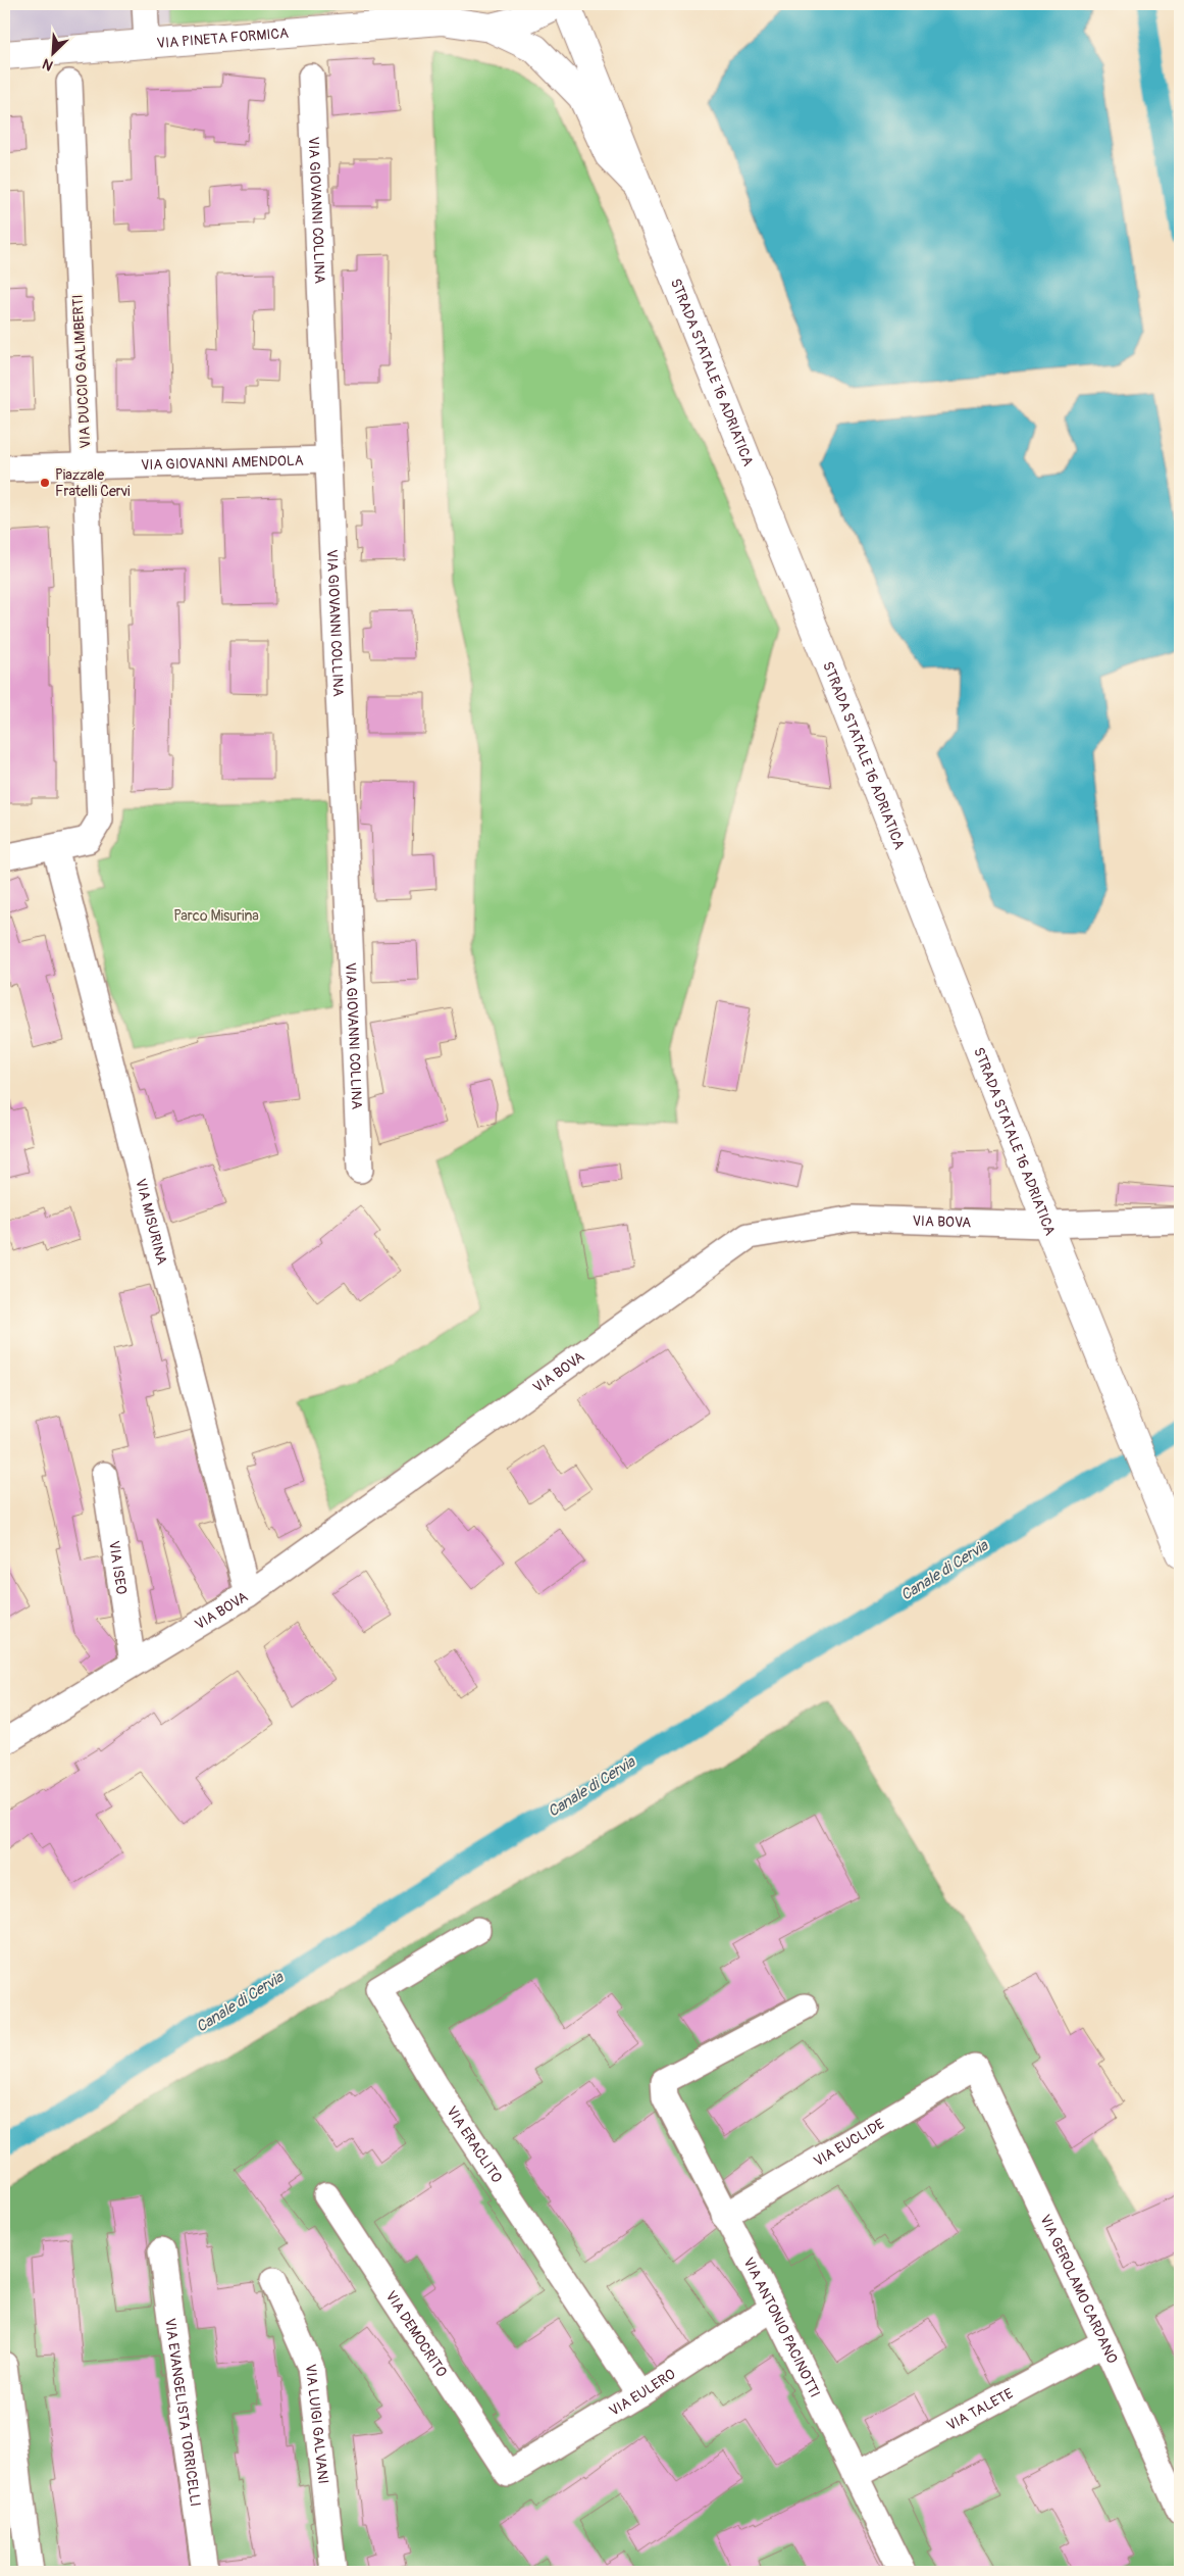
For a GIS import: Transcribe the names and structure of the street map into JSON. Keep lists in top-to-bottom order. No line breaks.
{"streets":{"main road":["VIA PINETA FORMICA","STRADA STATALE 16 ADRIATICA"],"street":["VIA GIOVANNI COLLINA","VIA DUCCIO GALIMBERTI","VIA GIOVANNI AMENDOLA","VIA MISURINA","VIA BOVA","VIA ISEO","VIA EUCLIDE","VIA ERACLITO","VIA GEROLAMO CARDANO","VIA ANTONIO PACINOTTI","VIA DEMOCRITO","VIA EULERO","VIA TALETE","VIA EVANGELISTA TORRICELLI","VIA LUIGI GALVANI"]},"crossings":[["VIA PINETA FORMICA","STRADA STATALE 16 ADRIATICA"],["VIA GIOVANNI COLLINA","VIA GIOVANNI AMENDOLA"],["VIA DUCCIO GALIMBERTI","VIA GIOVANNI AMENDOLA"],["VIA DUCCIO GALIMBERTI","VIA MISURINA"],["STRADA STATALE 16 ADRIATICA","VIA BOVA"],["VIA MISURINA","VIA BOVA"],["VIA BOVA","VIA ISEO"],["VIA EUCLIDE","VIA GEROLAMO CARDANO"],["VIA EUCLIDE","VIA ANTONIO PACINOTTI"],["VIA ERACLITO","VIA EULERO"],["VIA GEROLAMO CARDANO","VIA TALETE"],["VIA ANTONIO PACINOTTI","VIA EULERO"],["VIA ANTONIO PACINOTTI","VIA TALETE"],["VIA DEMOCRITO","VIA EULERO"]],"water":["Canale di Cervia"],"parks":["Parco Misurina"],"places":["Piazzale Fratelli Cervi"],"north":"bottom left"}
